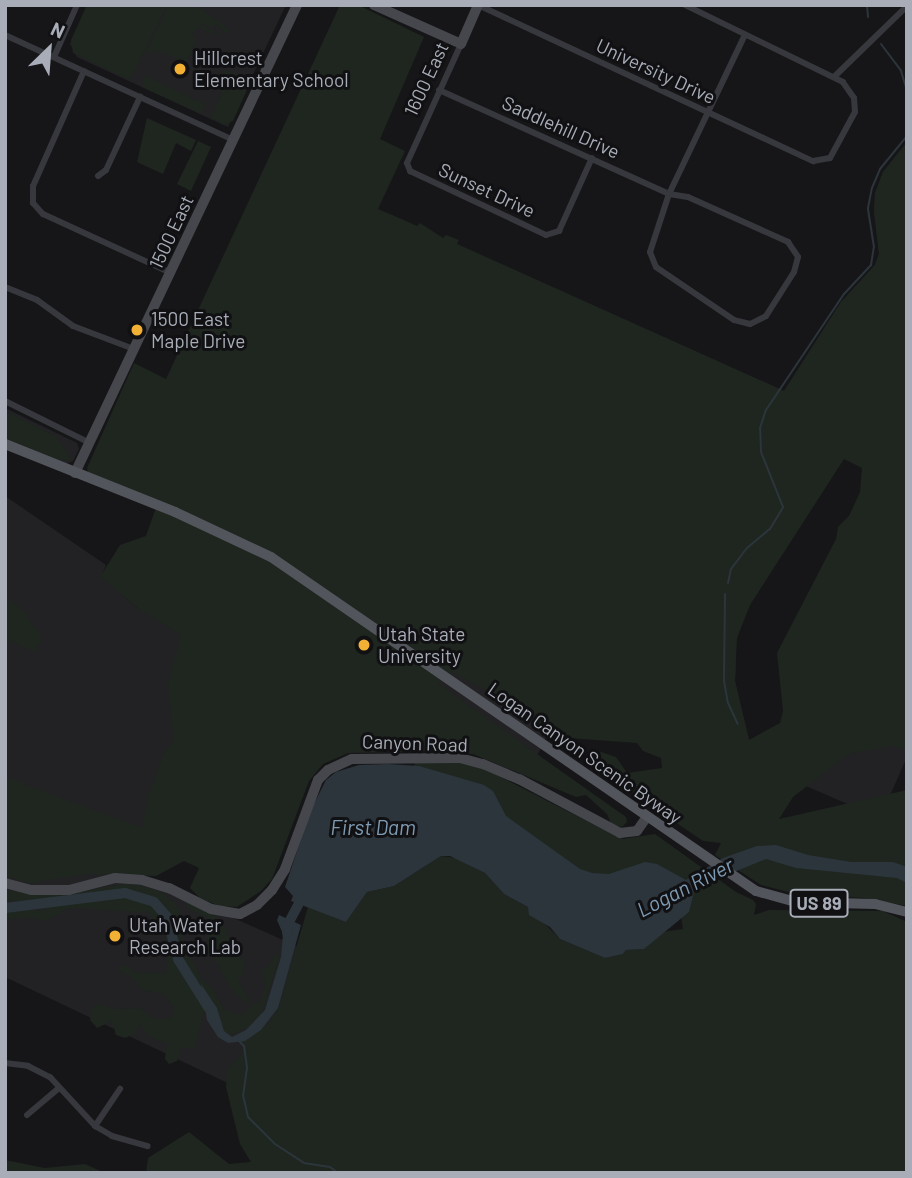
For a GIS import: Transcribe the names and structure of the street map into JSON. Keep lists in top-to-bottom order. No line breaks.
{"streets":{"main road":["Logan Canyon Scenic Byway","US 89"],"street":["University Drive","1600 East","Saddlehill Drive","Sunset Drive","1500 East","Canyon Road"]},"crossings":[["University Drive","1600 East"],["1600 East","Saddlehill Drive"],["1600 East","Sunset Drive"],["Saddlehill Drive","Sunset Drive"],["1500 East","Logan Canyon Scenic Byway"],["1500 East","US 89"],["Canyon Road","Logan Canyon Scenic Byway"],["Logan Canyon Scenic Byway","US 89"]],"water":["First Dam","Logan River"],"places":["Hillcrest Elementary School","1500 East Maple Drive","Utah State University","Utah Water Research Lab"],"north":"top right"}
